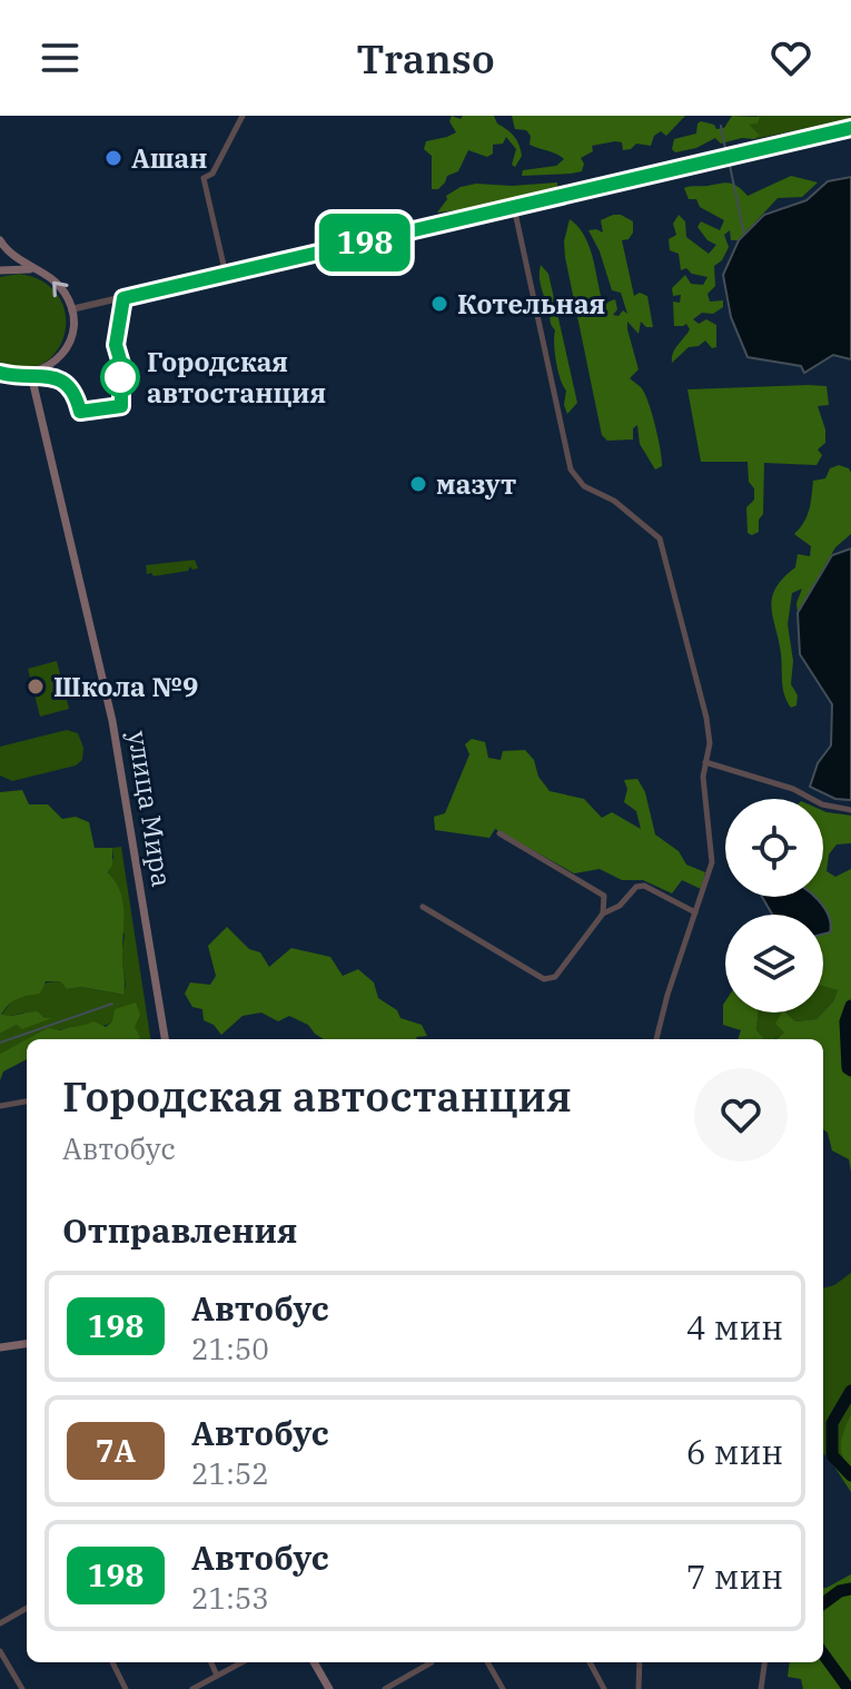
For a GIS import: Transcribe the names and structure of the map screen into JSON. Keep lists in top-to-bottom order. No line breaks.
{"streets":{"main road":["улица Мира"]},"places":["Ашан","Котельная","Городская автостанция","мазут","Школа №9"],"lines":["bus line 198"],"page":{"header":"Transo","on_map":"198","heading":[["Городская автостанция","Автобус"],"Отправления"],"list":[{"mark":"198","name":"Автобус","note":"21:50","value":"4 мин"},{"mark":"7А","name":"Автобус","note":"21:52","value":"6 мин"},{"mark":"198","name":"Автобус","note":"21:53","value":"7 мин"}]}}
